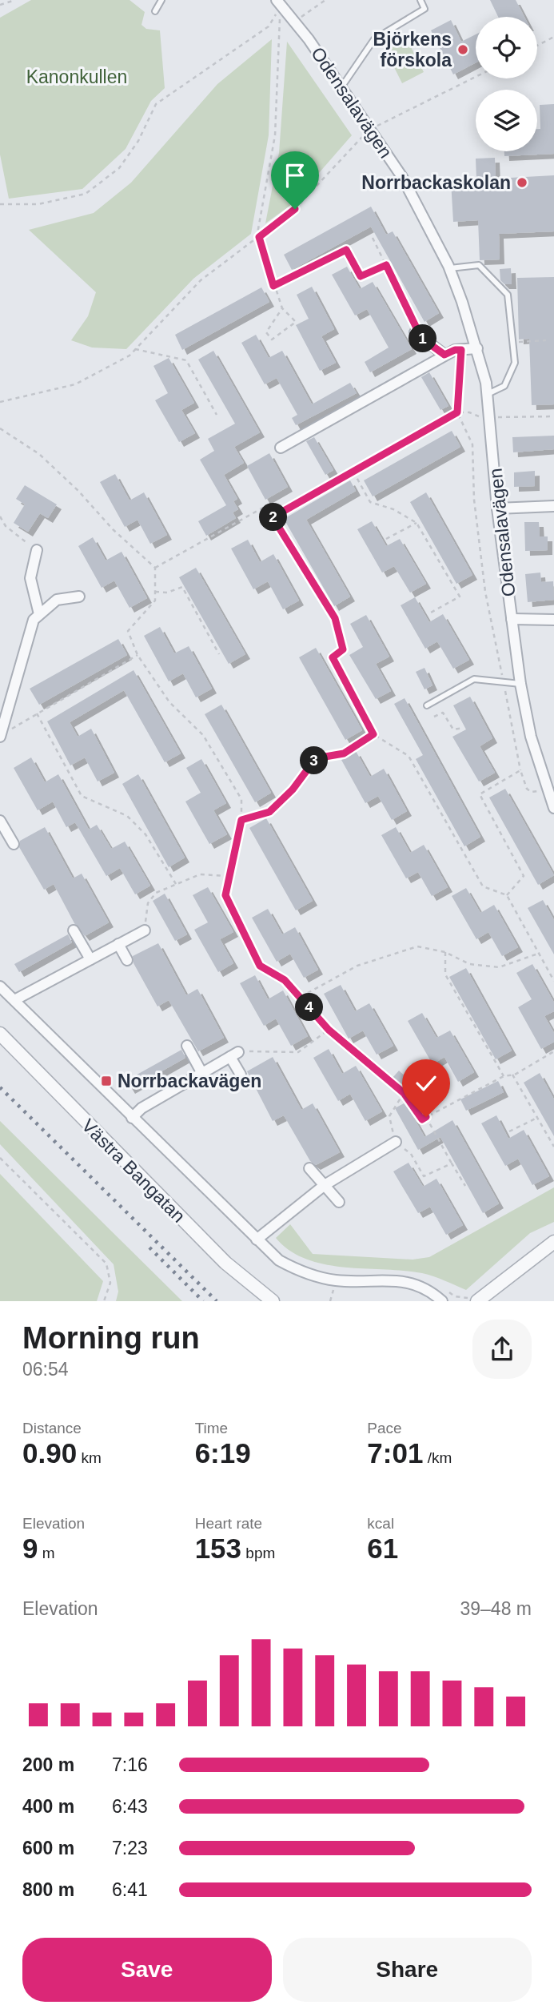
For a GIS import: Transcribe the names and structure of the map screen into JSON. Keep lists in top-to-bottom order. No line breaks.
{"streets":{"street":["Odensalavägen","Västra Bangatan"]},"parks":["Kanonkullen"],"places":{"other":["Björkens förskola","Norrbackaskolan"],"transit":["Norrbackavägen"]},"page":{"pins":["1","2","3","4"],"heading":["Morning run","06:54"],"stats":[["Distance","0.90 km"],["Time","6:19"],["Pace","7:01 /km"],["Elevation","9 m"],["Heart rate","153 bpm"],["kcal","61"]],"chart":["Elevation","39–48 m"],"list":[{"name":"200 m","note":"7:16"},{"name":"400 m","note":"6:43"},{"name":"600 m","note":"7:23"},{"name":"800 m","note":"6:41"}],"buttons":["Save","Share"]}}
